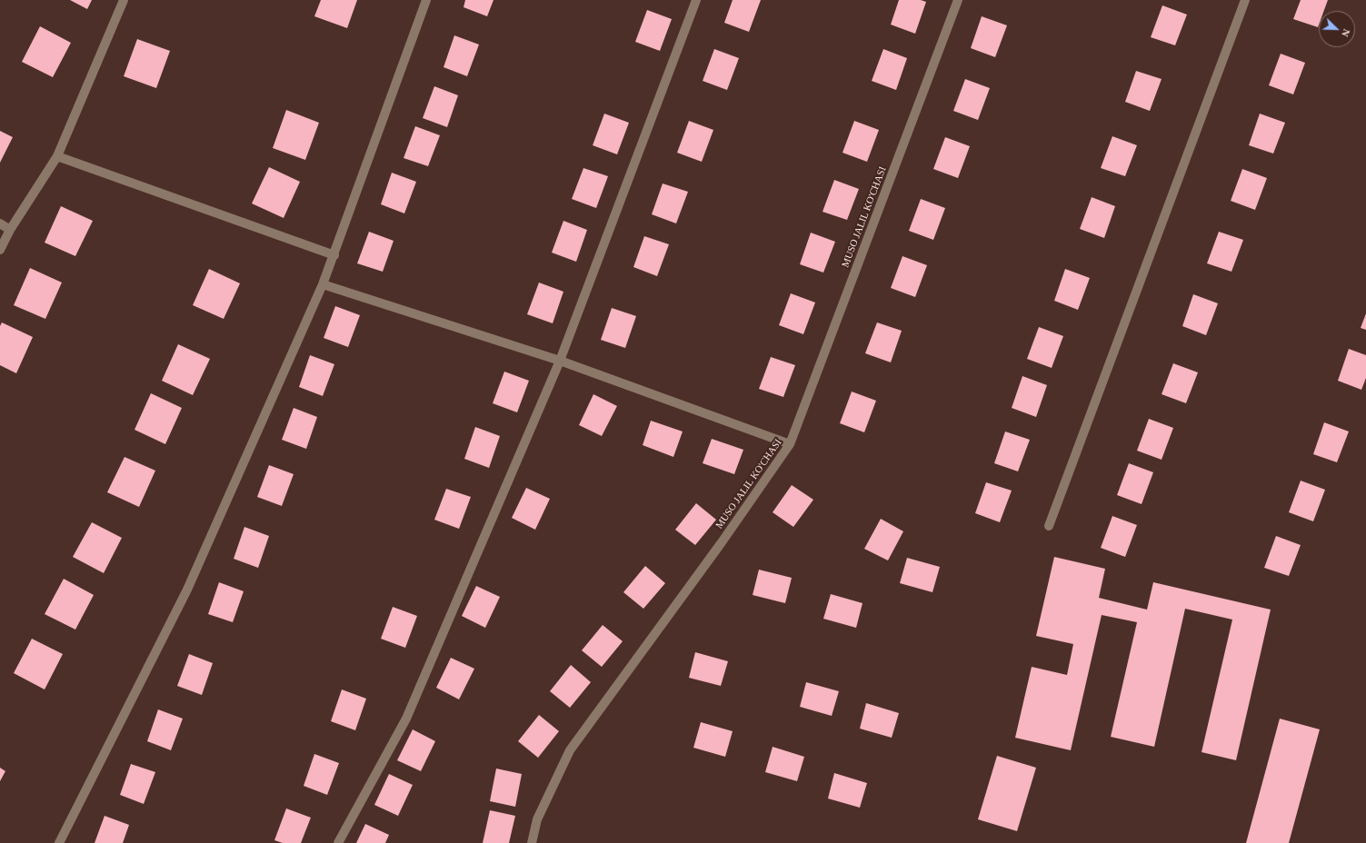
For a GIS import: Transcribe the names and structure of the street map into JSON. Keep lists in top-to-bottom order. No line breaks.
{"streets":{"street":["MUSO JALIL KO'CHASI"]},"north":"bottom right"}
